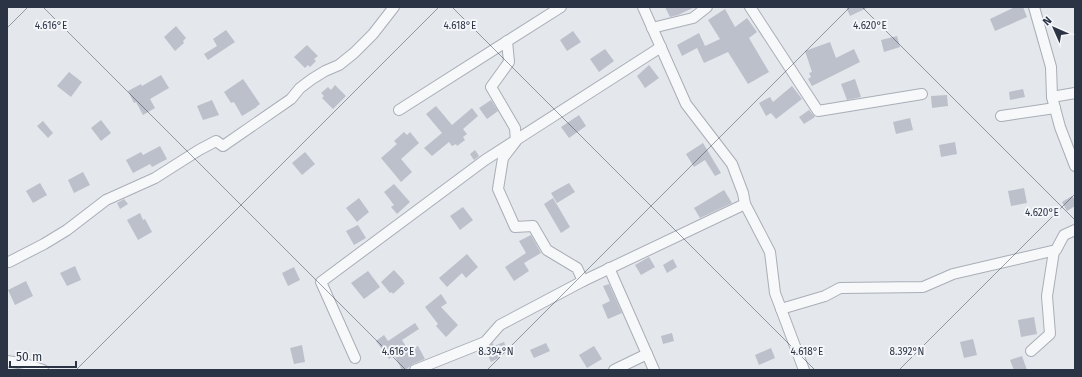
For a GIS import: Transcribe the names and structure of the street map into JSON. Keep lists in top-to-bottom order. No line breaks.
{"scale_bar":"50 m","north":"top left","coordinates":["4.616°E","4.618°E","4.620°E","8.394°N","8.392°N"]}
